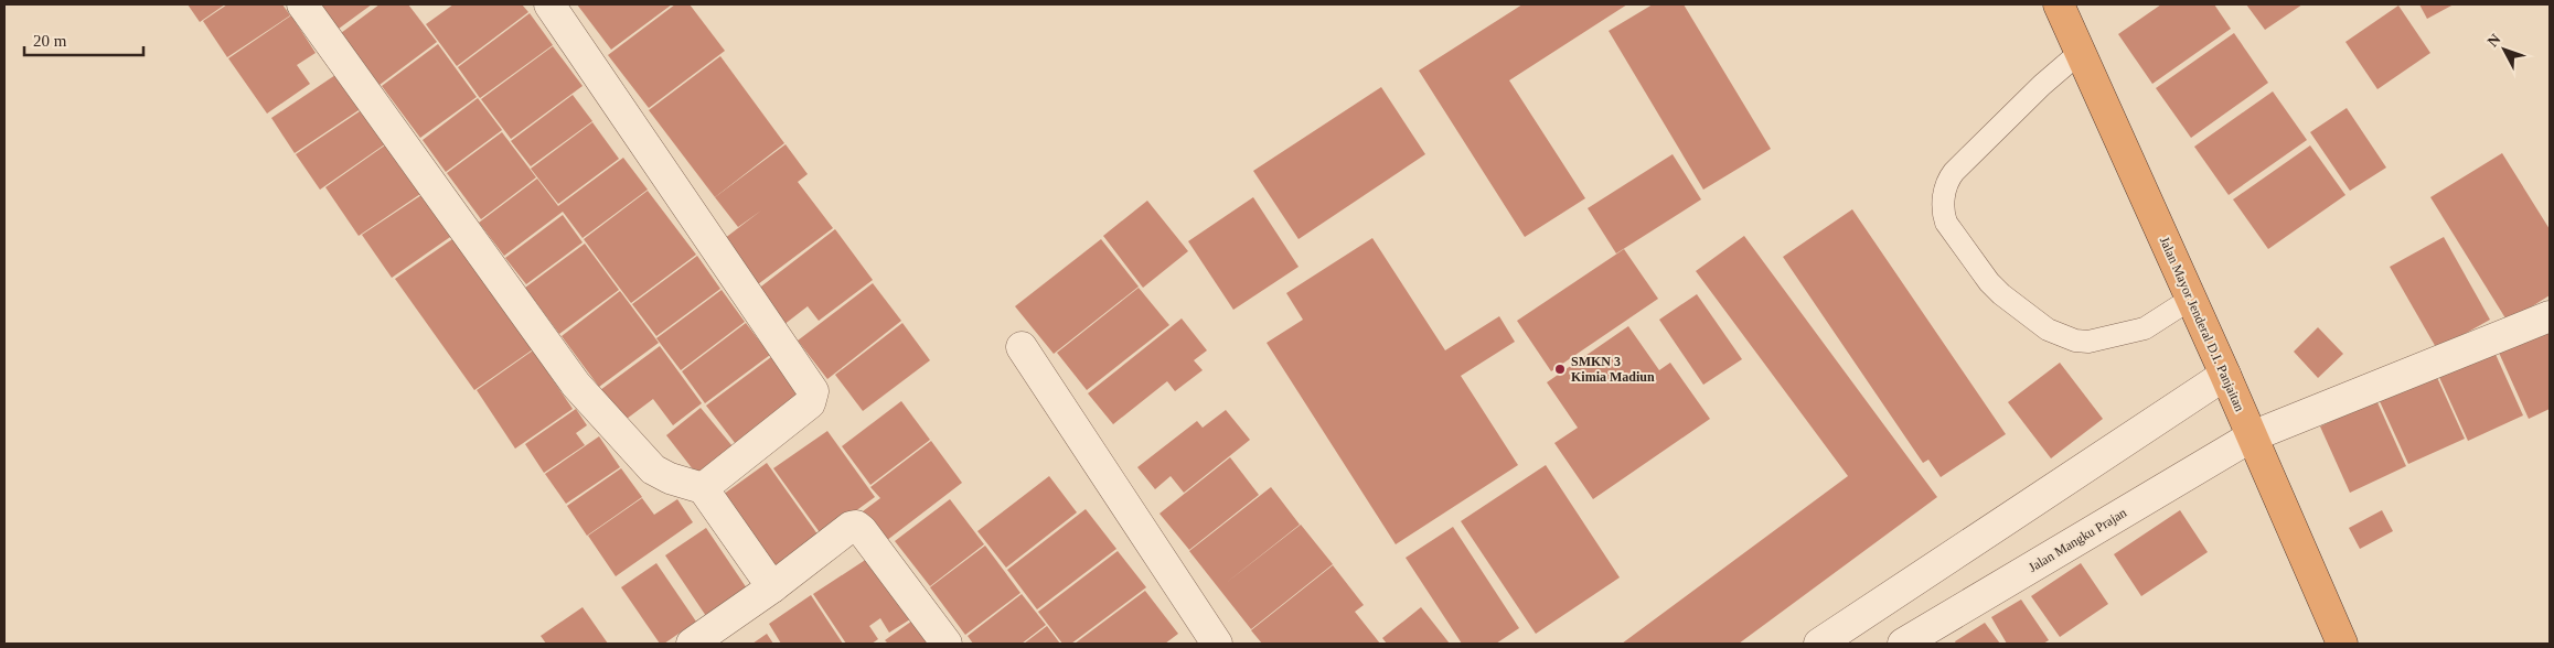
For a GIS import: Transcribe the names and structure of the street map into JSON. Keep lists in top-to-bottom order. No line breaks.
{"streets":{"highway":["Jalan Mayor Jenderal D.I. Panjaitan"],"street":["Jalan Mangku Prajan"]},"crossings":[["Jalan Mayor Jenderal D.I. Panjaitan","Jalan Mangku Prajan"]],"places":["SMKN 3 Kimia Madiun"],"scale_bar":"20 m","north":"top left"}
